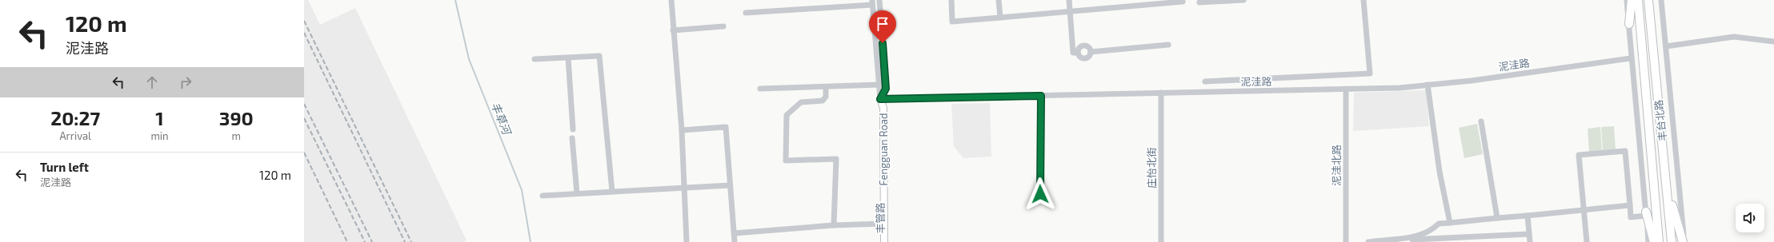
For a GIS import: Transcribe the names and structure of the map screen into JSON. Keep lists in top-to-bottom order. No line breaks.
{"streets":{"highway":["丰台北路"],"main road":["丰管路"],"street":["泥洼路","Fengguan Road","泥洼北路","庄怡北街"]},"crossings":[["泥洼路","Fengguan Road"],["泥洼路","泥洼北路"],["泥洼路","庄怡北街"],["泥洼路","丰管路"],["Fengguan Road","丰管路"]],"water":["丰草河"],"page":{"turn":["120 m","泥洼路"],"eta":["20:27","Arrival","1","min","390","m"],"list":[{"name":"Turn left","note":"泥洼路","value":"120 m"}]}}
